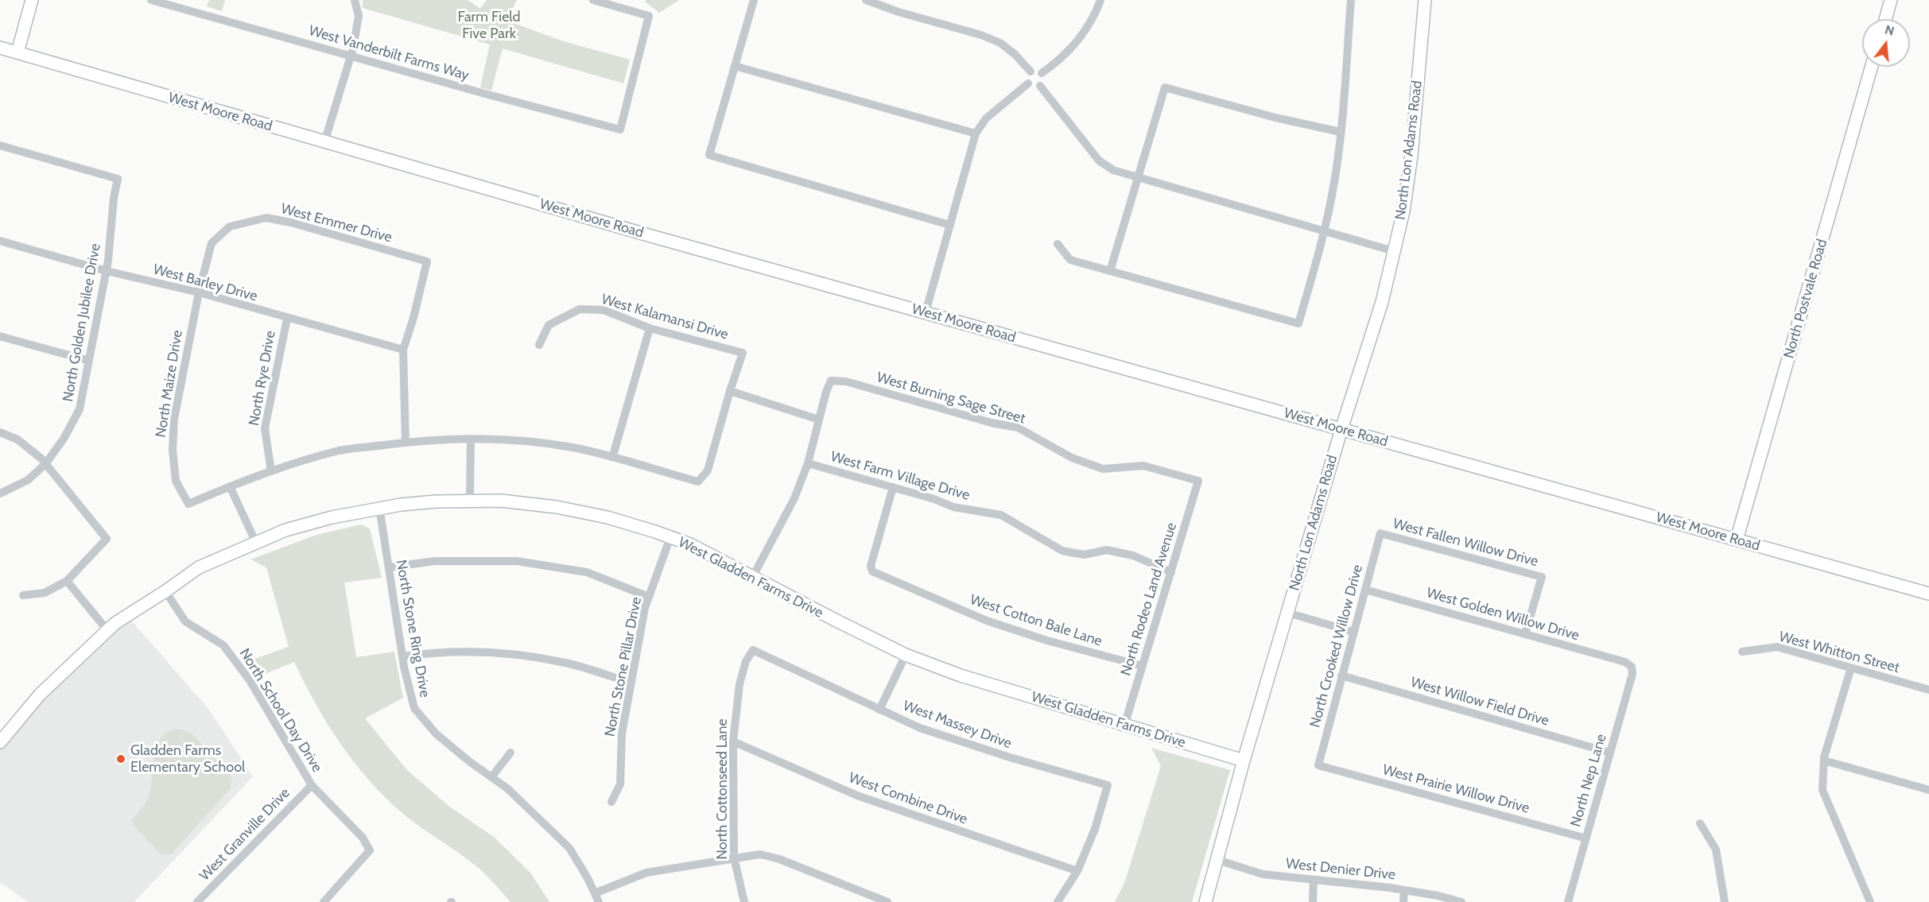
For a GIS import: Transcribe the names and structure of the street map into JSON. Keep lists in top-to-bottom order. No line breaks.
{"streets":{"street":["West Vanderbilt Farms Way","West Moore Road","North Lon Adams Road","West Emmer Drive","West Barley Drive","North Postvale Road","West Kalamansi Drive","North Golden Jubilee Drive","North Rye Drive","North Maize Drive","West Burning Sage Street","West Farm Village Drive","West Fallen Willow Drive","West Gladden Farms Drive","North Rodeo Land Avenue","West Golden Willow Drive","West Cotton Bale Lane","North Stone Ring Drive","North Crooked Willow Drive","West Whitton Street","North Stone Pillar Drive","West Willow Field Drive","North School Day Drive","West Massey Drive","North Nep Lane","North Cottonseed Lane","West Prairie Willow Drive","West Combine Drive","West Granville Drive","West Denier Drive"]},"crossings":[["West Moore Road","North Lon Adams Road"],["West Moore Road","North Postvale Road"],["North Lon Adams Road","West Gladden Farms Drive"],["North Lon Adams Road","West Denier Drive"],["West Emmer Drive","West Barley Drive"],["West Emmer Drive","North Maize Drive"],["West Barley Drive","North Golden Jubilee Drive"],["West Barley Drive","North Rye Drive"],["West Barley Drive","North Maize Drive"],["West Burning Sage Street","North Rodeo Land Avenue"],["West Farm Village Drive","North Rodeo Land Avenue"],["West Farm Village Drive","West Cotton Bale Lane"],["West Fallen Willow Drive","West Golden Willow Drive"],["West Fallen Willow Drive","North Crooked Willow Drive"],["West Gladden Farms Drive","North Rodeo Land Avenue"],["West Gladden Farms Drive","North Stone Ring Drive"],["West Gladden Farms Drive","North Stone Pillar Drive"],["West Gladden Farms Drive","North School Day Drive"],["North Rodeo Land Avenue","West Cotton Bale Lane"],["West Golden Willow Drive","North Crooked Willow Drive"],["West Golden Willow Drive","North Nep Lane"],["North Crooked Willow Drive","West Willow Field Drive"],["North Crooked Willow Drive","West Prairie Willow Drive"],["West Willow Field Drive","North Nep Lane"],["North School Day Drive","West Granville Drive"],["West Massey Drive","North Cottonseed Lane"],["West Massey Drive","West Combine Drive"],["North Nep Lane","West Prairie Willow Drive"],["North Cottonseed Lane","West Combine Drive"]],"parks":["Farm Field Five Park"],"places":["Gladden Farms Elementary School"],"north":"top"}
